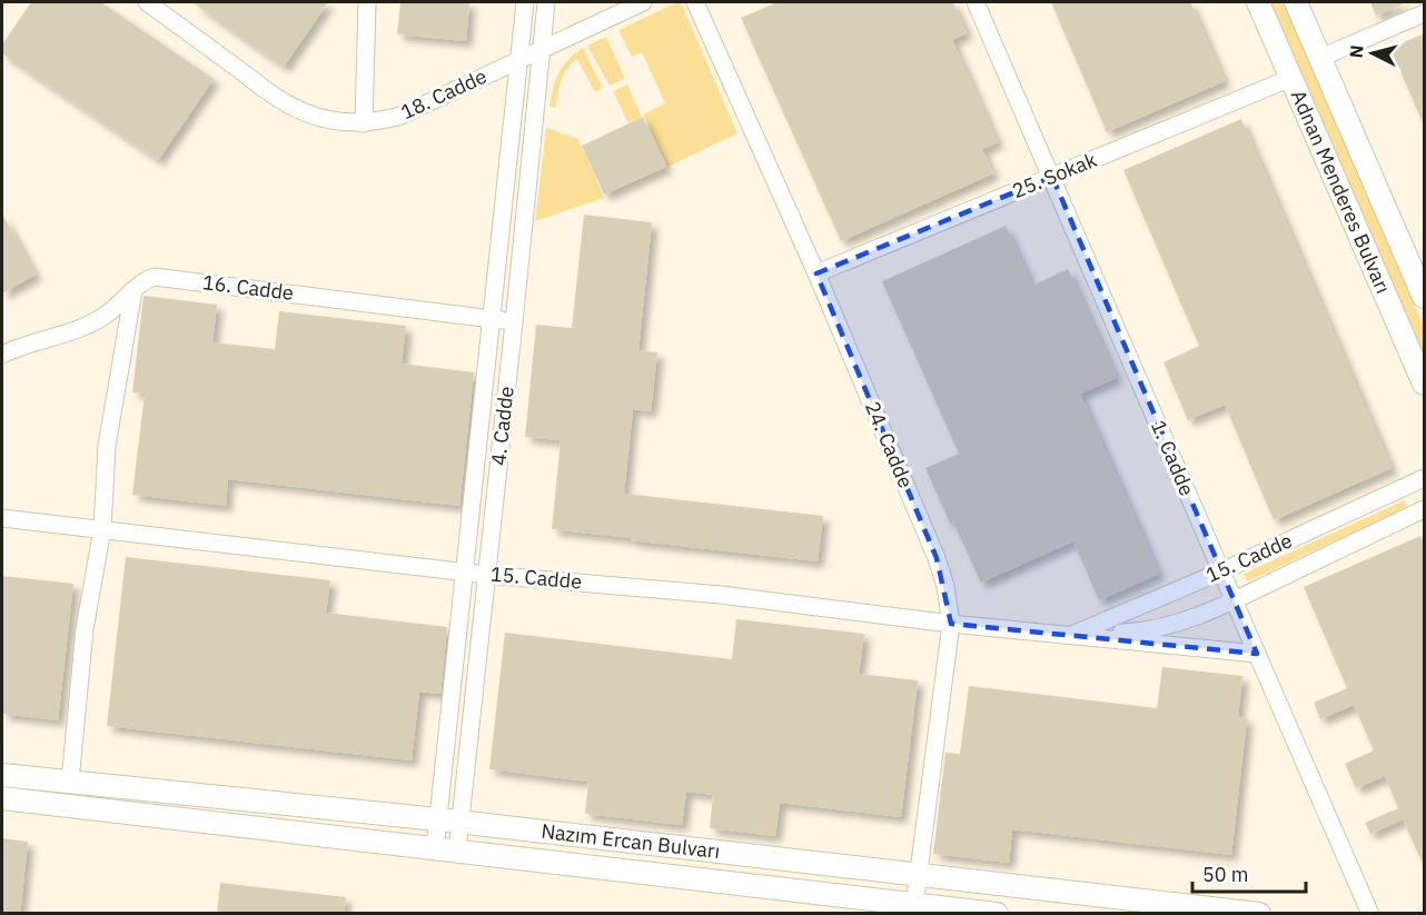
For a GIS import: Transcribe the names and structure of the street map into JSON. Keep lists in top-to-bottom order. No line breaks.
{"streets":{"main road":["Adnan Menderes Bulvarı","Nazım Ercan Bulvarı"],"street":["18. Cadde","25. Sokak","16. Cadde","4. Cadde","24. Cadde","1. Cadde","15. Cadde"]},"crossings":[["18. Cadde","4. Cadde"],["25. Sokak","Adnan Menderes Bulvarı"],["25. Sokak","24. Cadde"],["25. Sokak","1. Cadde"],["16. Cadde","4. Cadde"],["4. Cadde","15. Cadde"],["4. Cadde","Nazım Ercan Bulvarı"],["24. Cadde","15. Cadde"],["24. Cadde","Nazım Ercan Bulvarı"],["1. Cadde","15. Cadde"]],"scale_bar":"50 m","north":"left"}
